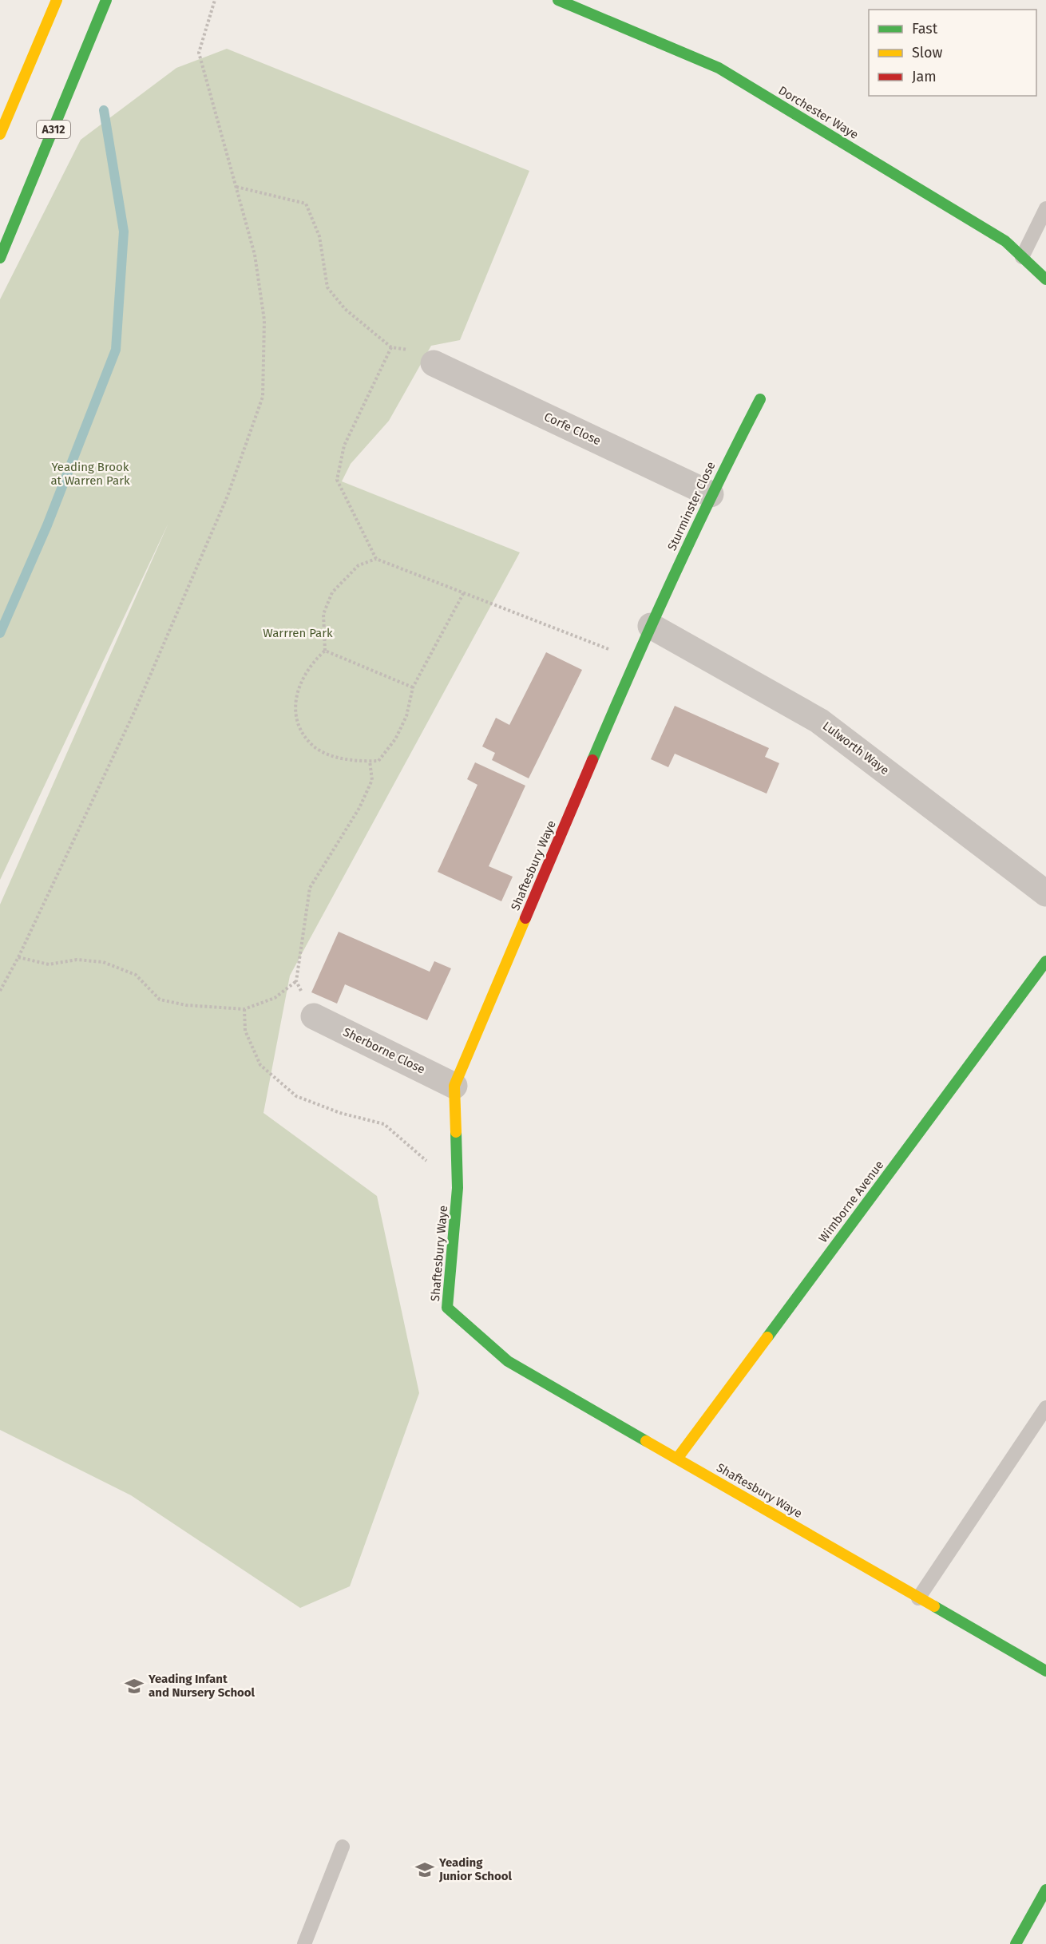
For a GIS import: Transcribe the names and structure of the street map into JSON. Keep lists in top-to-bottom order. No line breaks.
{"streets":{"main road":["Dorchester Waye","A312","Sturminster Close","Shaftesbury Waye","Wimborne Avenue"],"street":["Corfe Close","Lulworth Waye","Sherborne Close"]},"crossings":[["Corfe Close","Sturminster Close"],["Sturminster Close","Lulworth Waye"],["Sturminster Close","Shaftesbury Waye"],["Lulworth Waye","Shaftesbury Waye"],["Shaftesbury Waye","Sherborne Close"],["Shaftesbury Waye","Wimborne Avenue"]],"parks":["Yeading Brook at Warren Park","Warrren Park"],"places":{"school or university":["Yeading Infant and Nursery School","Yeading Junior School"]},"legend":["Fast","Slow","Jam"]}
